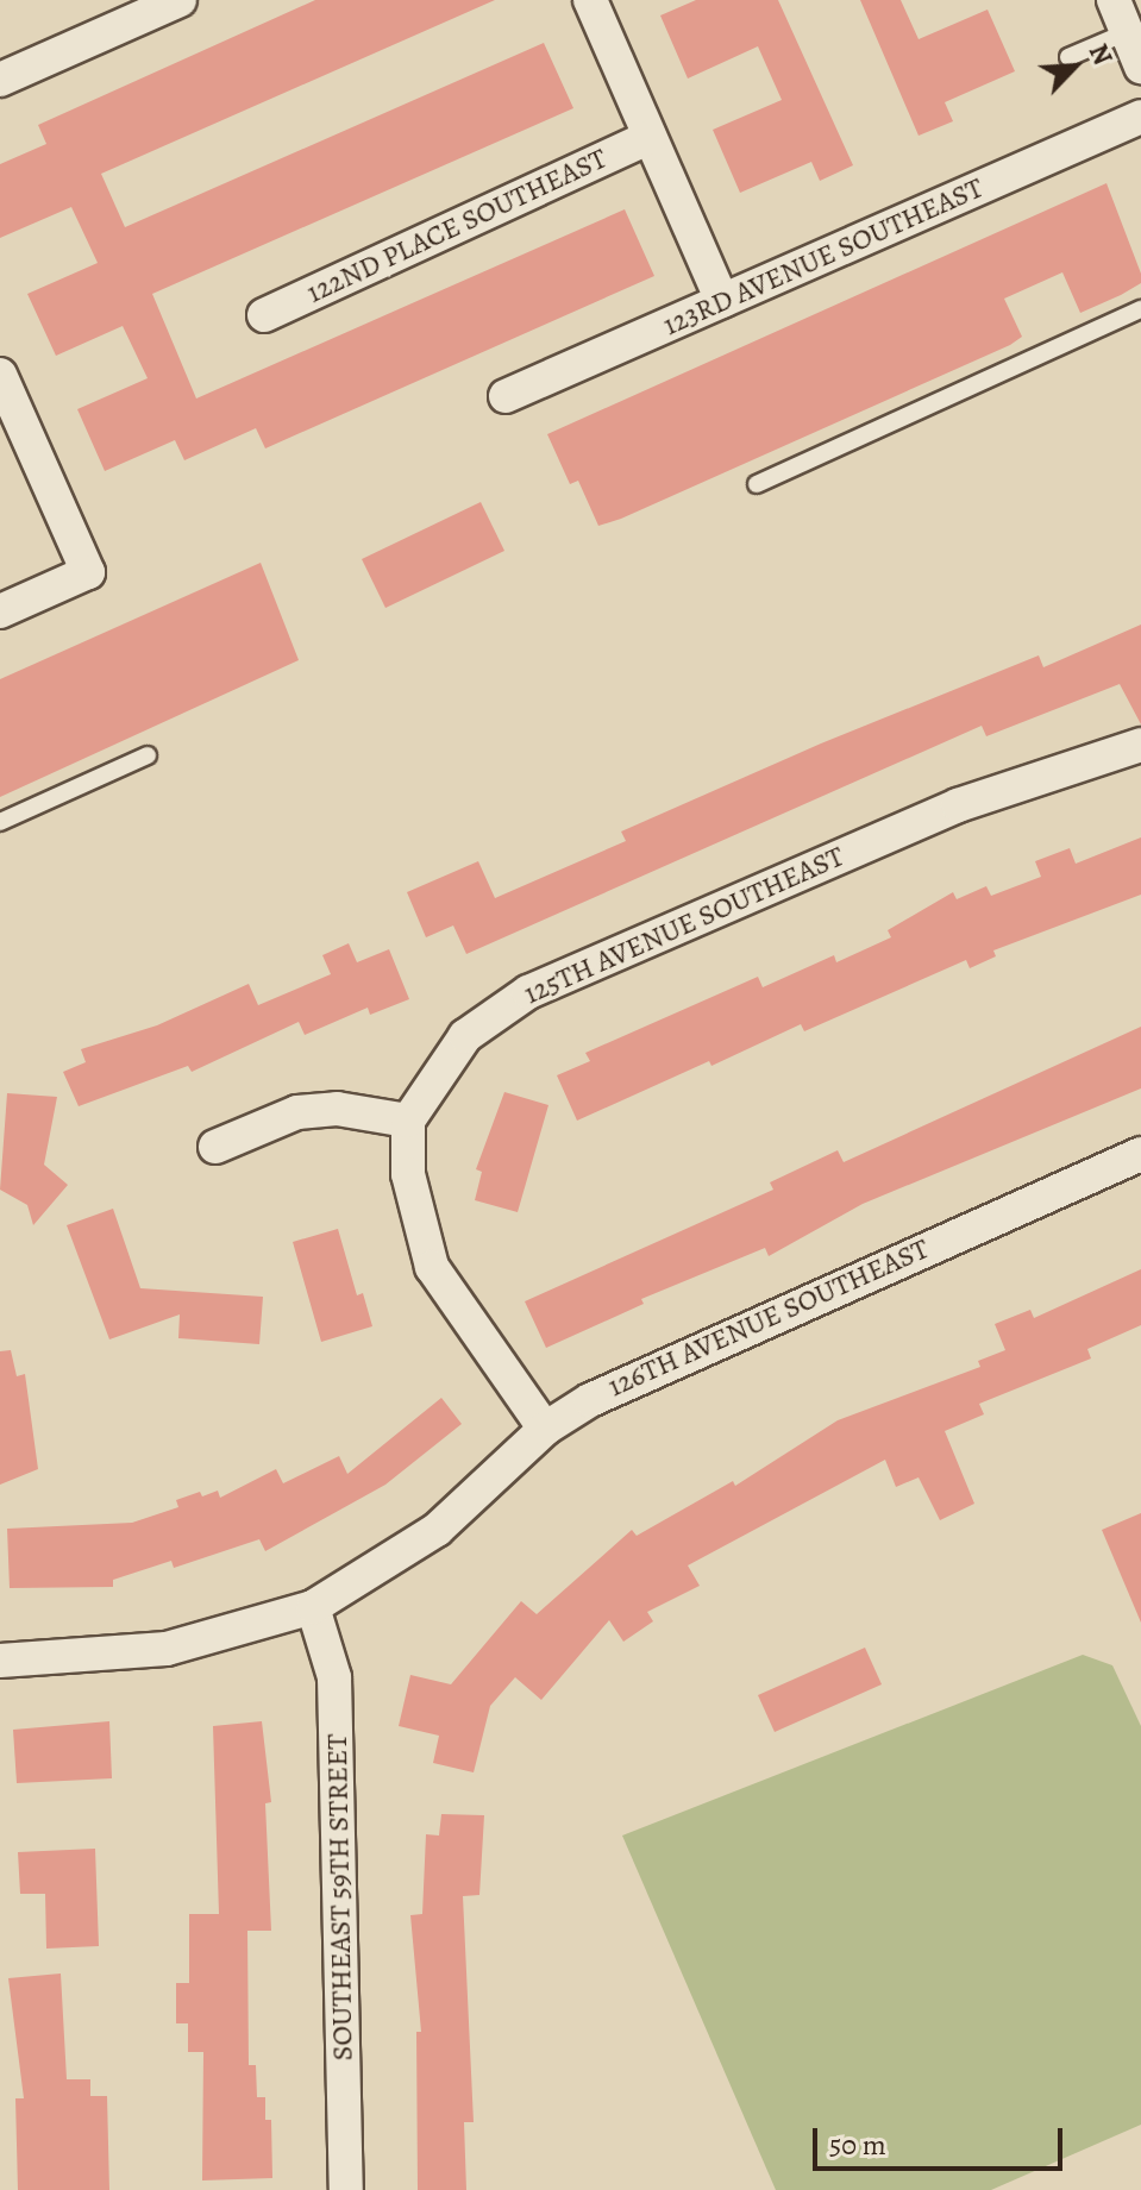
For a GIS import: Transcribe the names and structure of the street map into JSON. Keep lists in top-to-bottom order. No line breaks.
{"streets":{"street":["122ND PLACE SOUTHEAST","123RD AVENUE SOUTHEAST","125TH AVENUE SOUTHEAST","126TH AVENUE SOUTHEAST","SOUTHEAST 59TH STREET"]},"crossings":[["126TH AVENUE SOUTHEAST","SOUTHEAST 59TH STREET"]],"scale_bar":"50 m","north":"top right"}
